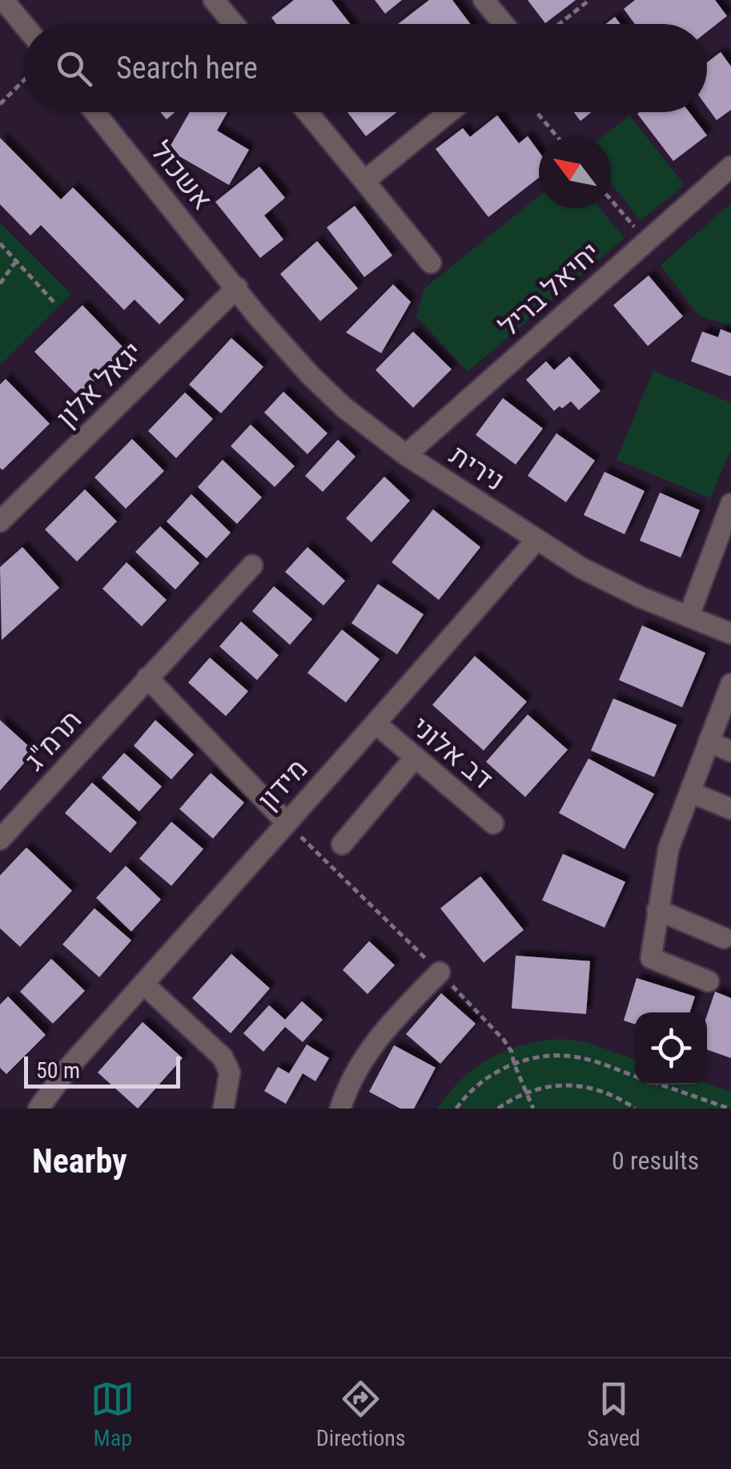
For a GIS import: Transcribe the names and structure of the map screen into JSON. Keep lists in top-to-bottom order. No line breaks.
{"streets":{"street":["אשכול","יחיאל בריל","יגאל אלון","נירית","תרמ\"ג","דב אלוני","מידון"]},"crossings":[["אשכול","יגאל אלון"],["אשכול","נירית"],["יחיאל בריל","נירית"],["יגאל אלון","נירית"],["נירית","מידון"],["דב אלוני","מידון"]],"scale_bar":"50 m","north":"top left","page":{"search":"Search here","scale":"50 m","heading":["Nearby","0 results"],"nav":["Map","Directions","Saved"]}}
